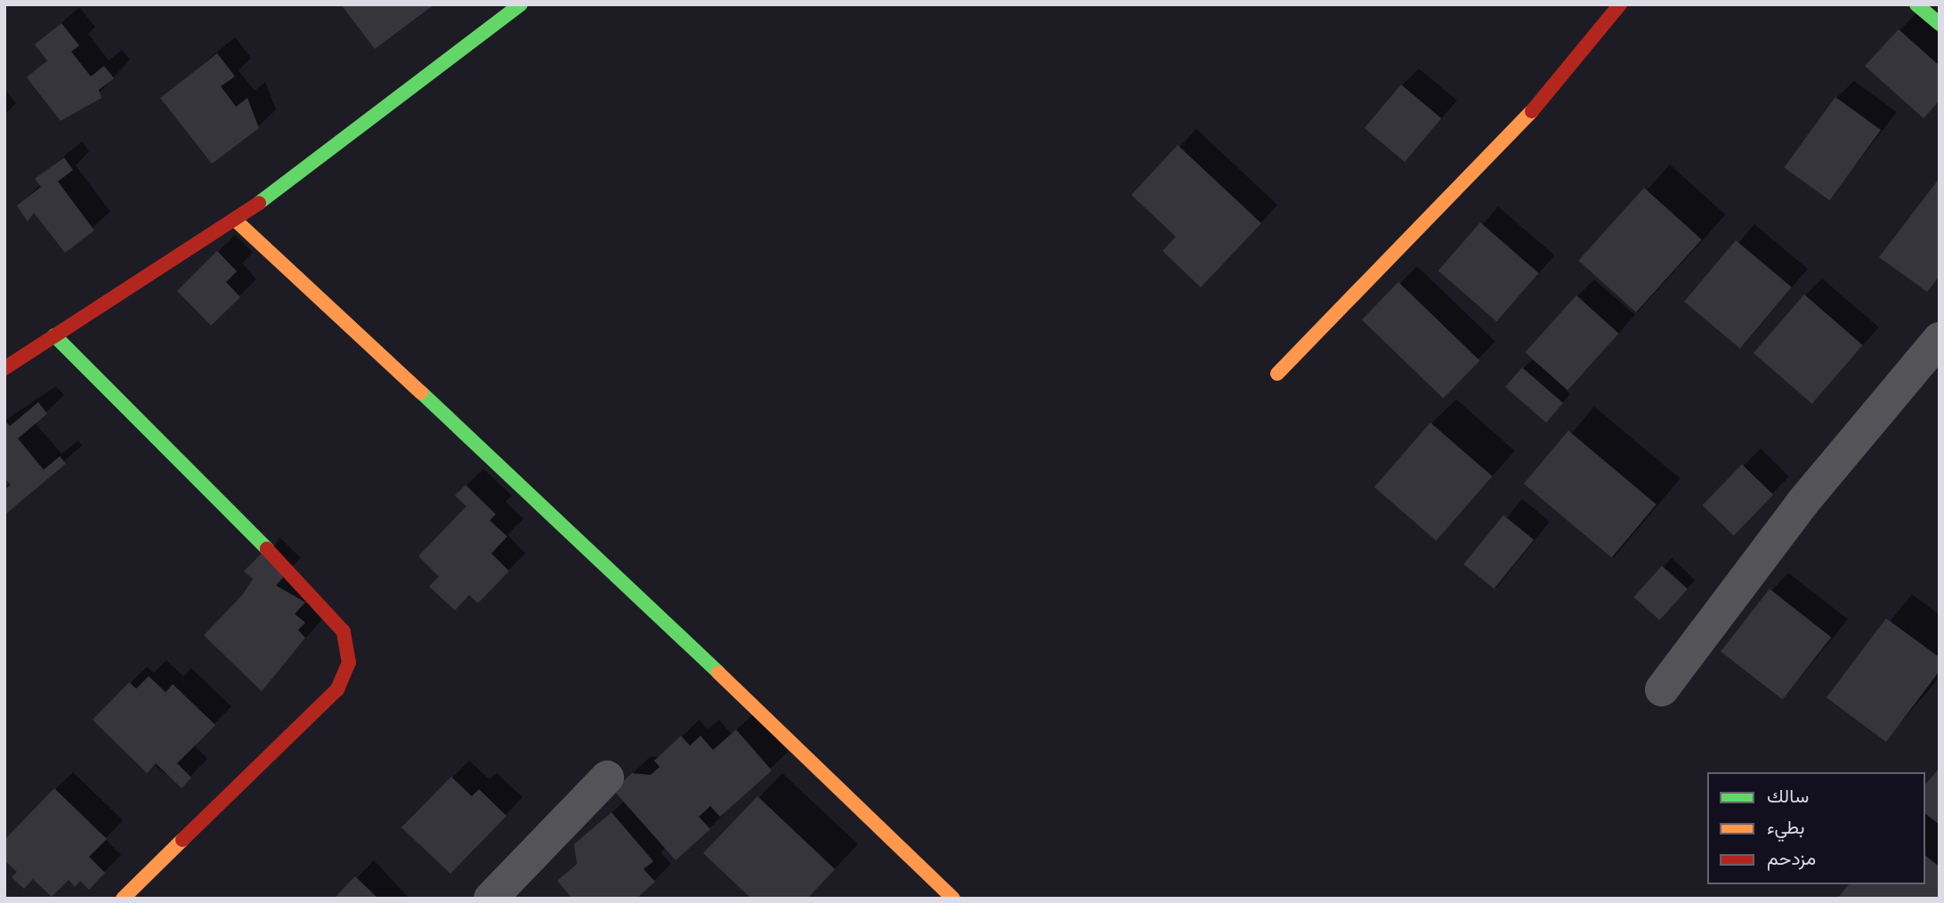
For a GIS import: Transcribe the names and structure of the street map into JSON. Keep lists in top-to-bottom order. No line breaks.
{"legend":["سالك","بطيء","مزدحم"]}
